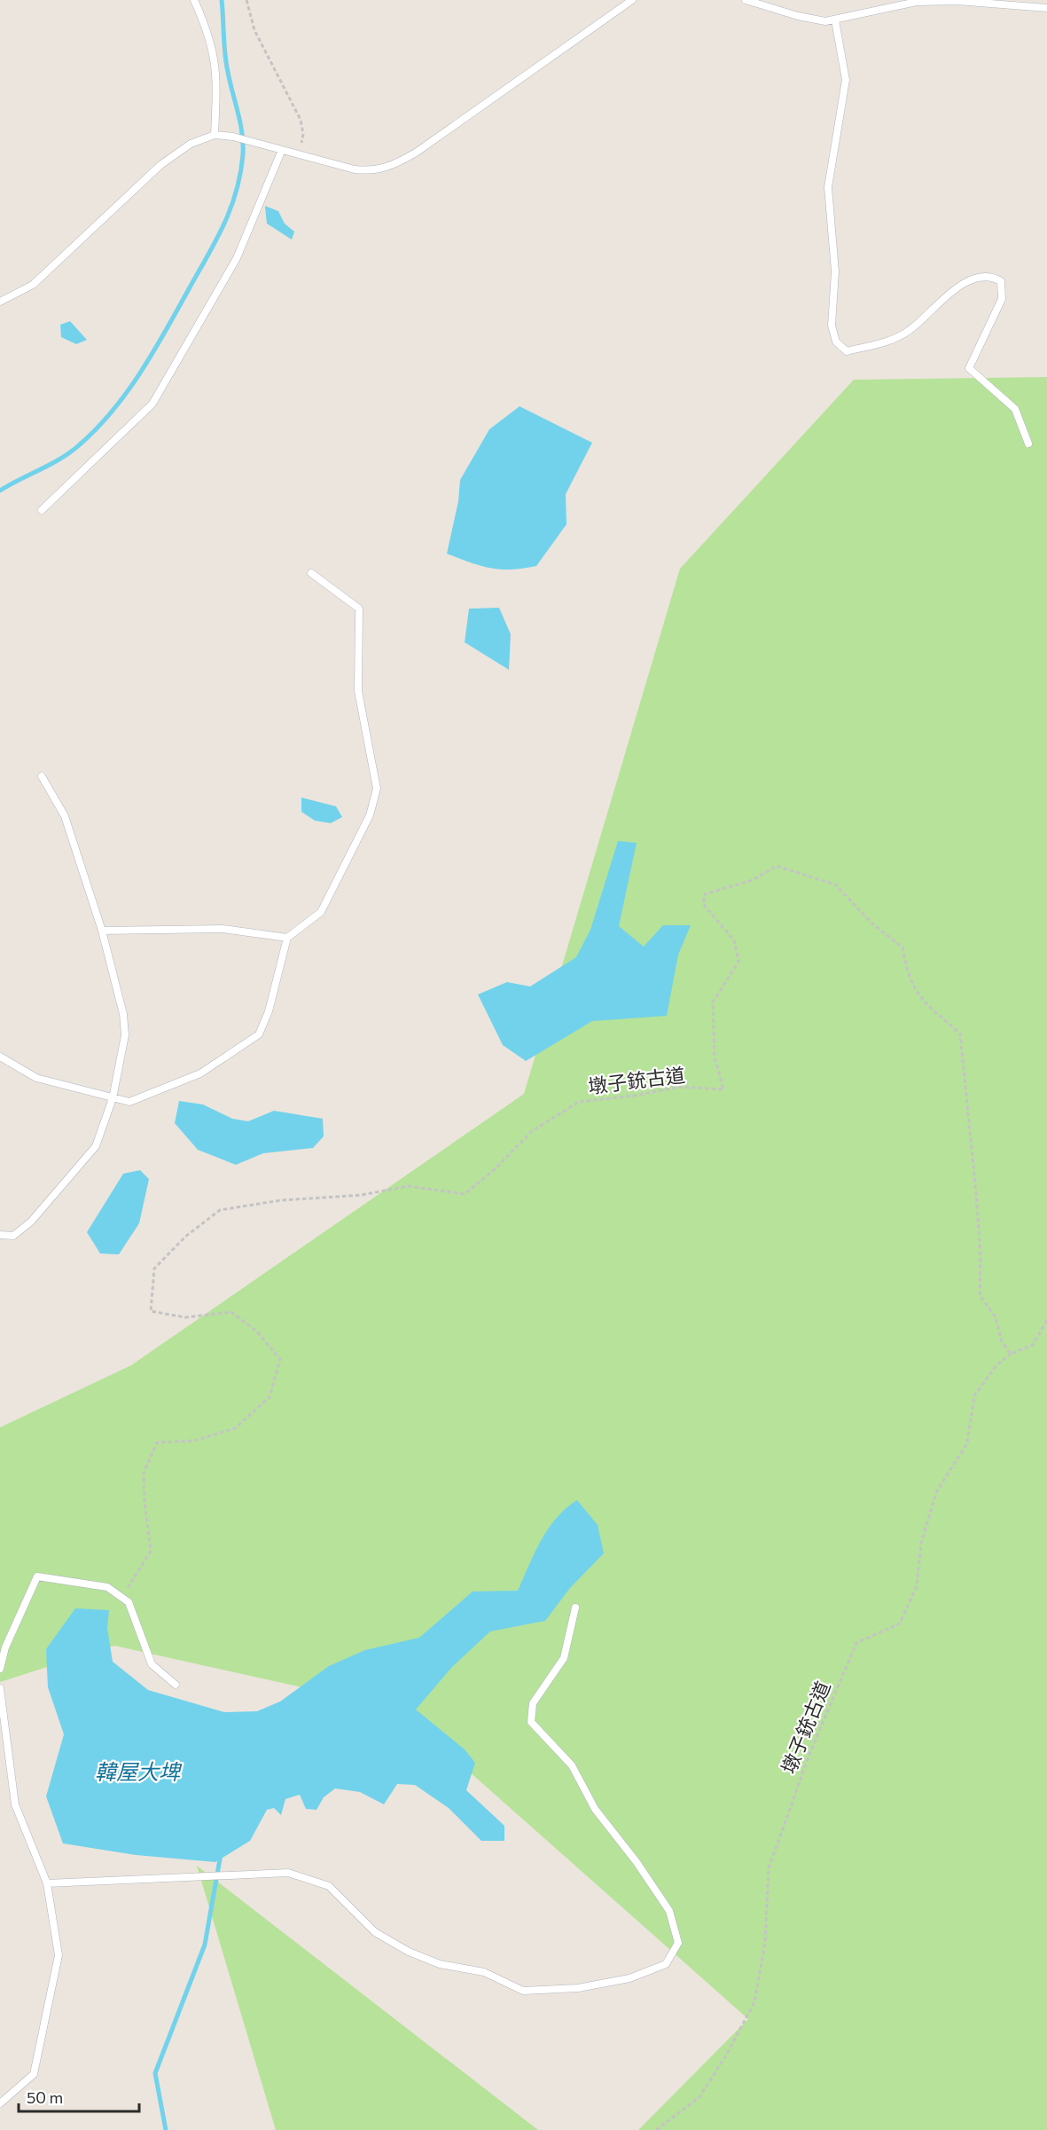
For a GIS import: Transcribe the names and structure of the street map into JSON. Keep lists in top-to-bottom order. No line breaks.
{"streets":{"path":["墩子銃古道"]},"water":["韓屋大埤"],"scale_bar":"50 m"}
